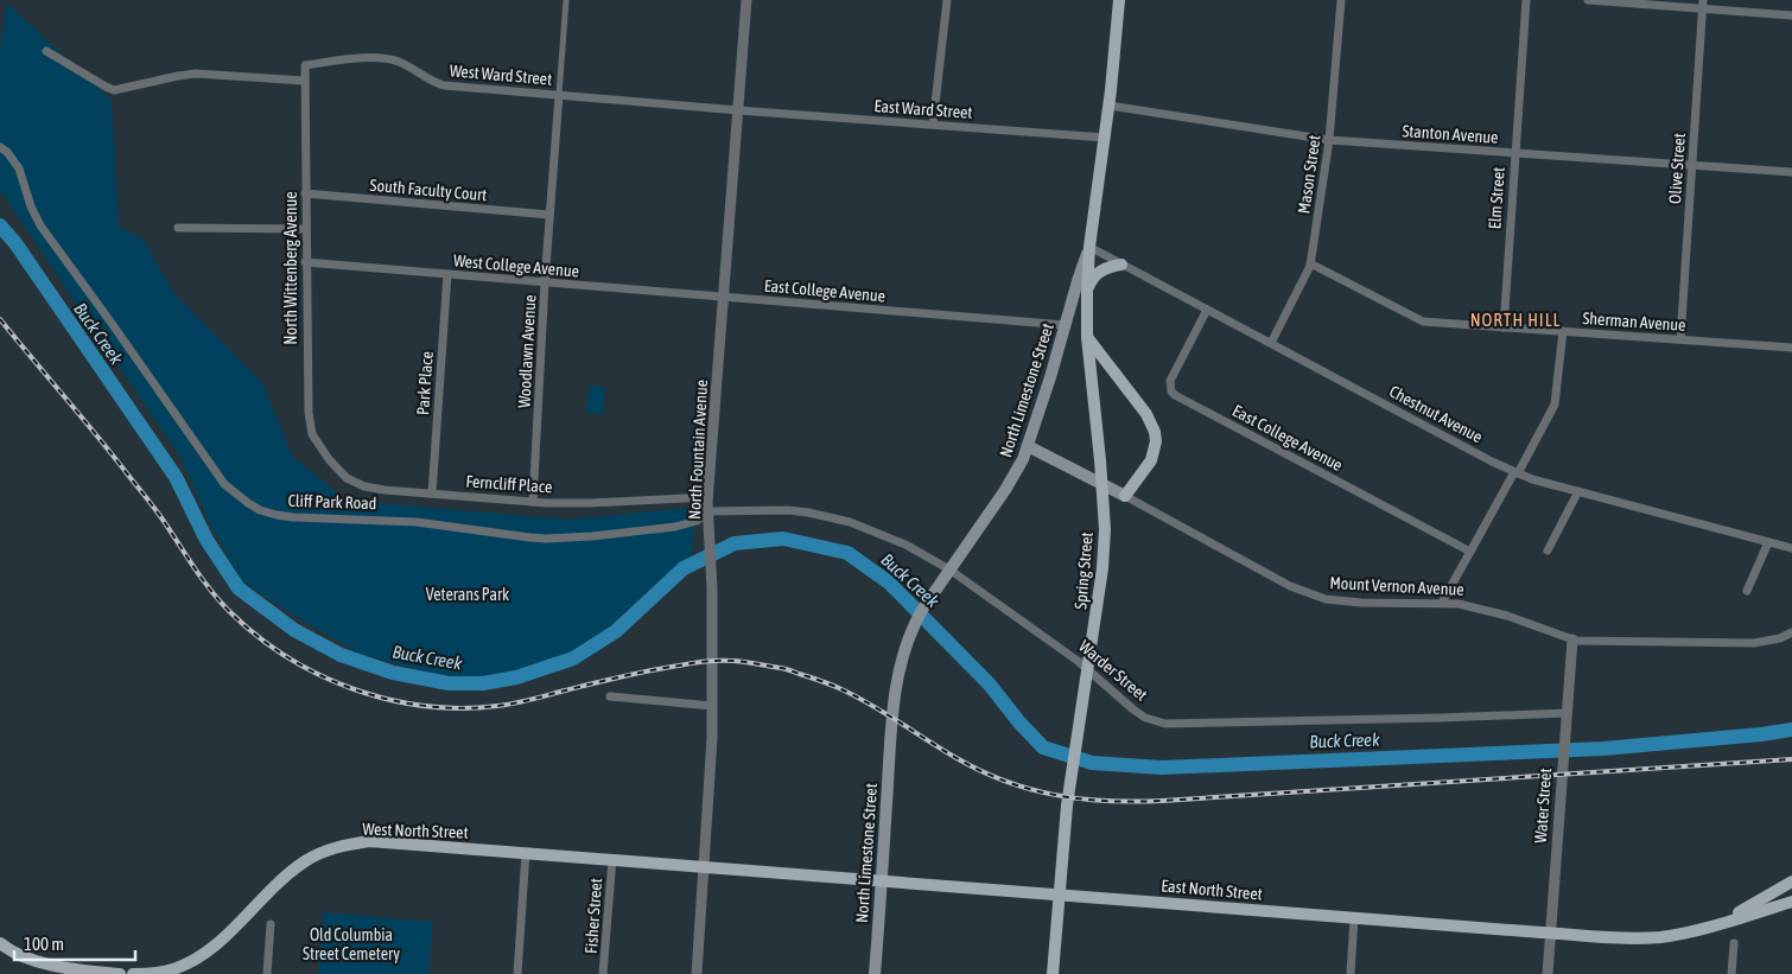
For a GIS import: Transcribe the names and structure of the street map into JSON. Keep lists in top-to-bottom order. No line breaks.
{"streets":{"main road":["North Limestone Street","Spring Street","Mount Vernon Avenue","West North Street","East North Street"],"street":["West Ward Street","East Ward Street","Stanton Avenue","Olive Street","Mason Street","South Faculty Court","Elm Street","West College Avenue","North Wittenberg Avenue","East College Avenue","Sherman Avenue","Woodlawn Avenue","Park Place","Chestnut Avenue","North Fountain Avenue","Ferncliff Place","Cliff Park Road","Warder Street","Water Street","Fisher Street"]},"crossings":[["West Ward Street","East Ward Street"],["West Ward Street","North Wittenberg Avenue"],["West Ward Street","Woodlawn Avenue"],["West Ward Street","North Fountain Avenue"],["East Ward Street","North Limestone Street"],["East Ward Street","North Fountain Avenue"],["Stanton Avenue","Olive Street"],["Stanton Avenue","Mason Street"],["Stanton Avenue","Elm Street"],["Stanton Avenue","North Limestone Street"],["Olive Street","Sherman Avenue"],["Mason Street","Sherman Avenue"],["Mason Street","Chestnut Avenue"],["South Faculty Court","North Wittenberg Avenue"],["South Faculty Court","Woodlawn Avenue"],["Elm Street","Sherman Avenue"],["West College Avenue","North Wittenberg Avenue"],["West College Avenue","East College Avenue"],["West College Avenue","Woodlawn Avenue"],["West College Avenue","Park Place"],["West College Avenue","North Fountain Avenue"],["North Wittenberg Avenue","Ferncliff Place"],["East College Avenue","North Limestone Street"],["East College Avenue","Chestnut Avenue"],["East College Avenue","North Fountain Avenue"],["Woodlawn Avenue","Ferncliff Place"],["Park Place","Ferncliff Place"],["North Limestone Street","Chestnut Avenue"],["North Limestone Street","Spring Street"],["North Limestone Street","Mount Vernon Avenue"],["North Limestone Street","Warder Street"],["North Limestone Street","East North Street"],["Chestnut Avenue","Spring Street"],["North Fountain Avenue","Ferncliff Place"],["North Fountain Avenue","Cliff Park Road"],["North Fountain Avenue","Warder Street"],["North Fountain Avenue","West North Street"],["North Fountain Avenue","East North Street"],["Cliff Park Road","Warder Street"],["Spring Street","East North Street"],["Mount Vernon Avenue","Water Street"],["Warder Street","Water Street"],["Water Street","East North Street"],["West North Street","East North Street"],["West North Street","Fisher Street"]],"districts":["NORTH HILL"],"water":["Buck Creek"],"parks":["Veterans Park","Old Columbia Street Cemetery"],"scale_bar":"100 m"}
